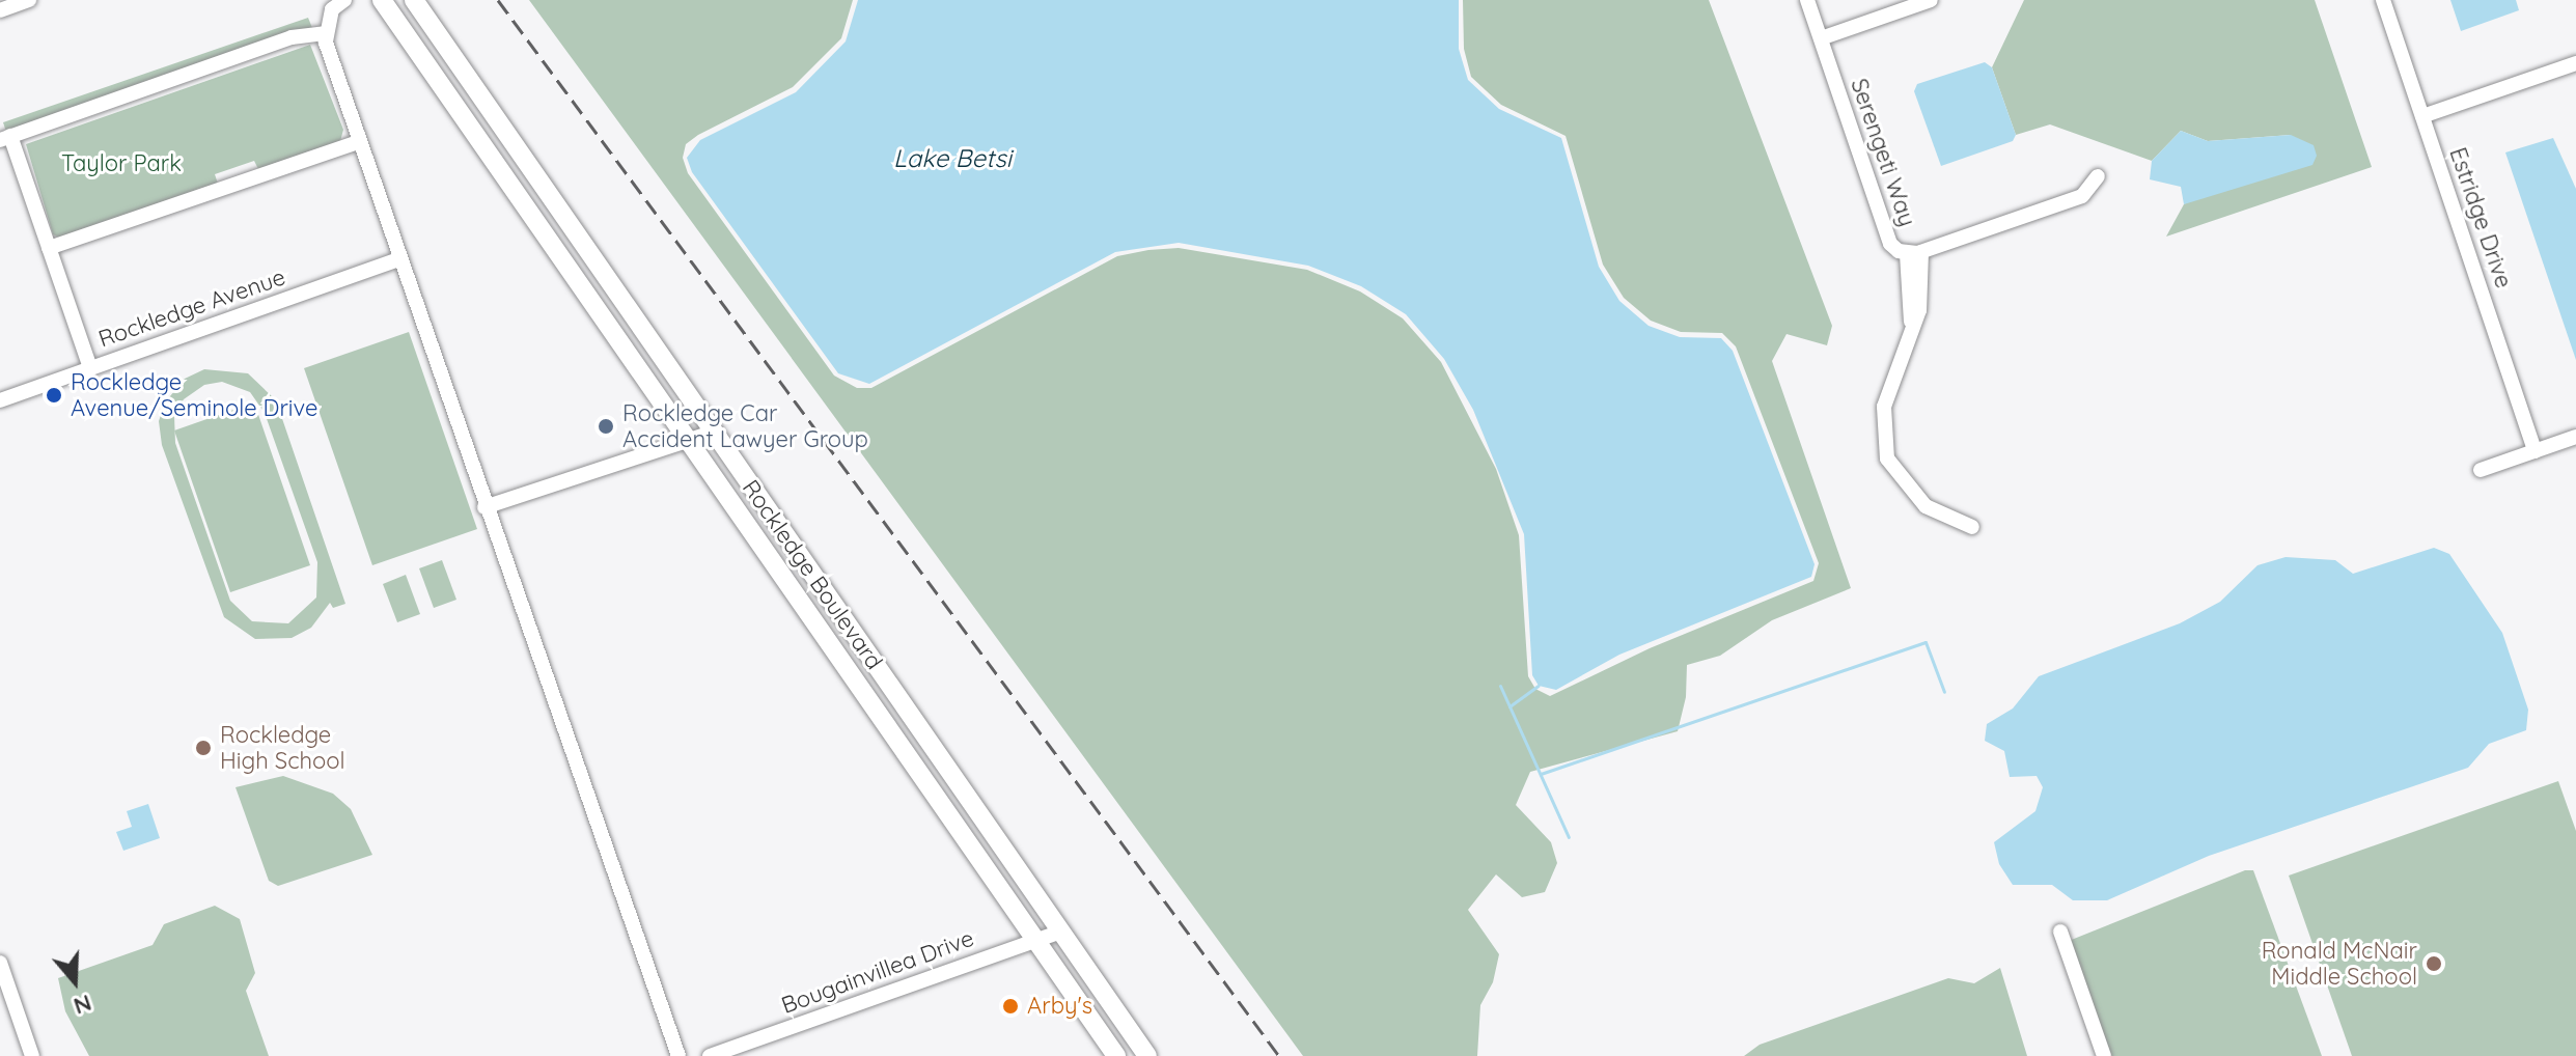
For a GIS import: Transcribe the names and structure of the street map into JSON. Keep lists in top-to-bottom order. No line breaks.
{"streets":{"main road":["Rockledge Boulevard"],"street":["Serengeti Way","Estridge Drive","Rockledge Avenue","Bougainvillea Drive"]},"crossings":[["Rockledge Boulevard","Bougainvillea Drive"]],"water":["Lake Betsi"],"parks":["Taylor Park"],"places":["Rockledge Avenue/Seminole Drive","Rockledge Car Accident Lawyer Group","Rockledge High School","Ronald McNair Middle School","Arby's"],"north":"bottom"}
